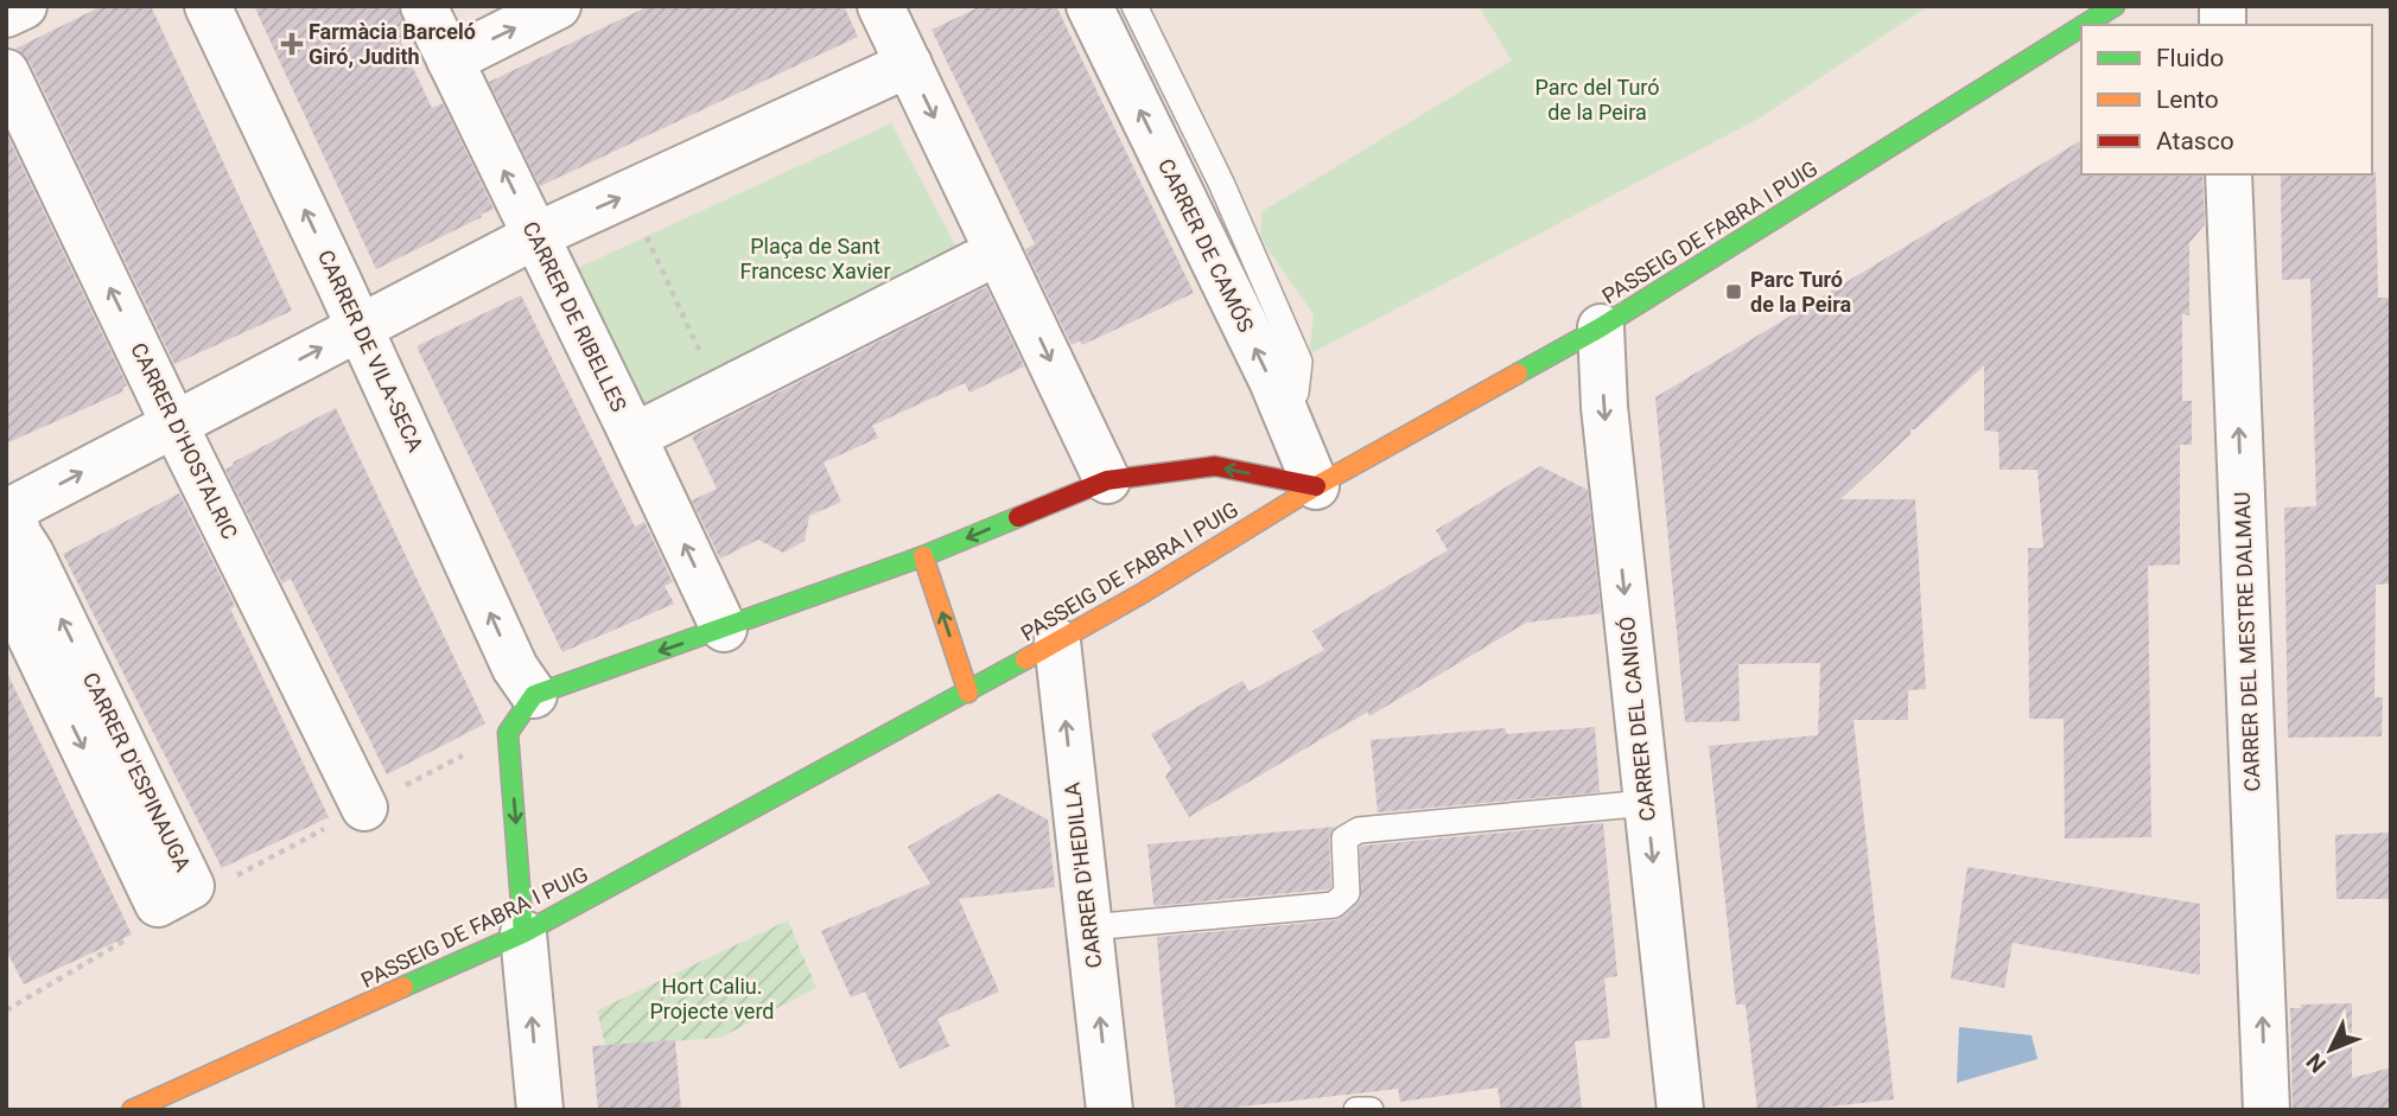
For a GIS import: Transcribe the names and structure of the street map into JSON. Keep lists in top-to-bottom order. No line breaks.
{"streets":{"street":["PASSEIG DE FABRA I PUIG","CARRER DE CAMÓS","CARRER DE RIBELLES","CARRER DE VILA-SECA","CARRER D'HOSTALRIC","CARRER DEL MESTRE DALMAU","CARRER DEL CANIGÓ","CARRER D'ESPINAUGA","CARRER D'HEDILLA"]},"crossings":[["PASSEIG DE FABRA I PUIG","CARRER DE CAMÓS"],["PASSEIG DE FABRA I PUIG","CARRER DEL CANIGÓ"],["PASSEIG DE FABRA I PUIG","CARRER D'HEDILLA"]],"one_way":["CARRER DE VILA-SECA","CARRER D'HOSTALRIC","CARRER DEL MESTRE DALMAU","CARRER DEL CANIGÓ","CARRER D'HEDILLA"],"parks":["Parc del Turó de la Peira","Plaça de Sant Francesc Xavier","Hort Caliu. Projecte verd"],"places":{"health":["Farmàcia Barceló Giró, Judith"],"transit":["Parc Turó de la Peira"]},"legend":["Fluido","Lento","Atasco"],"north":"bottom left"}
